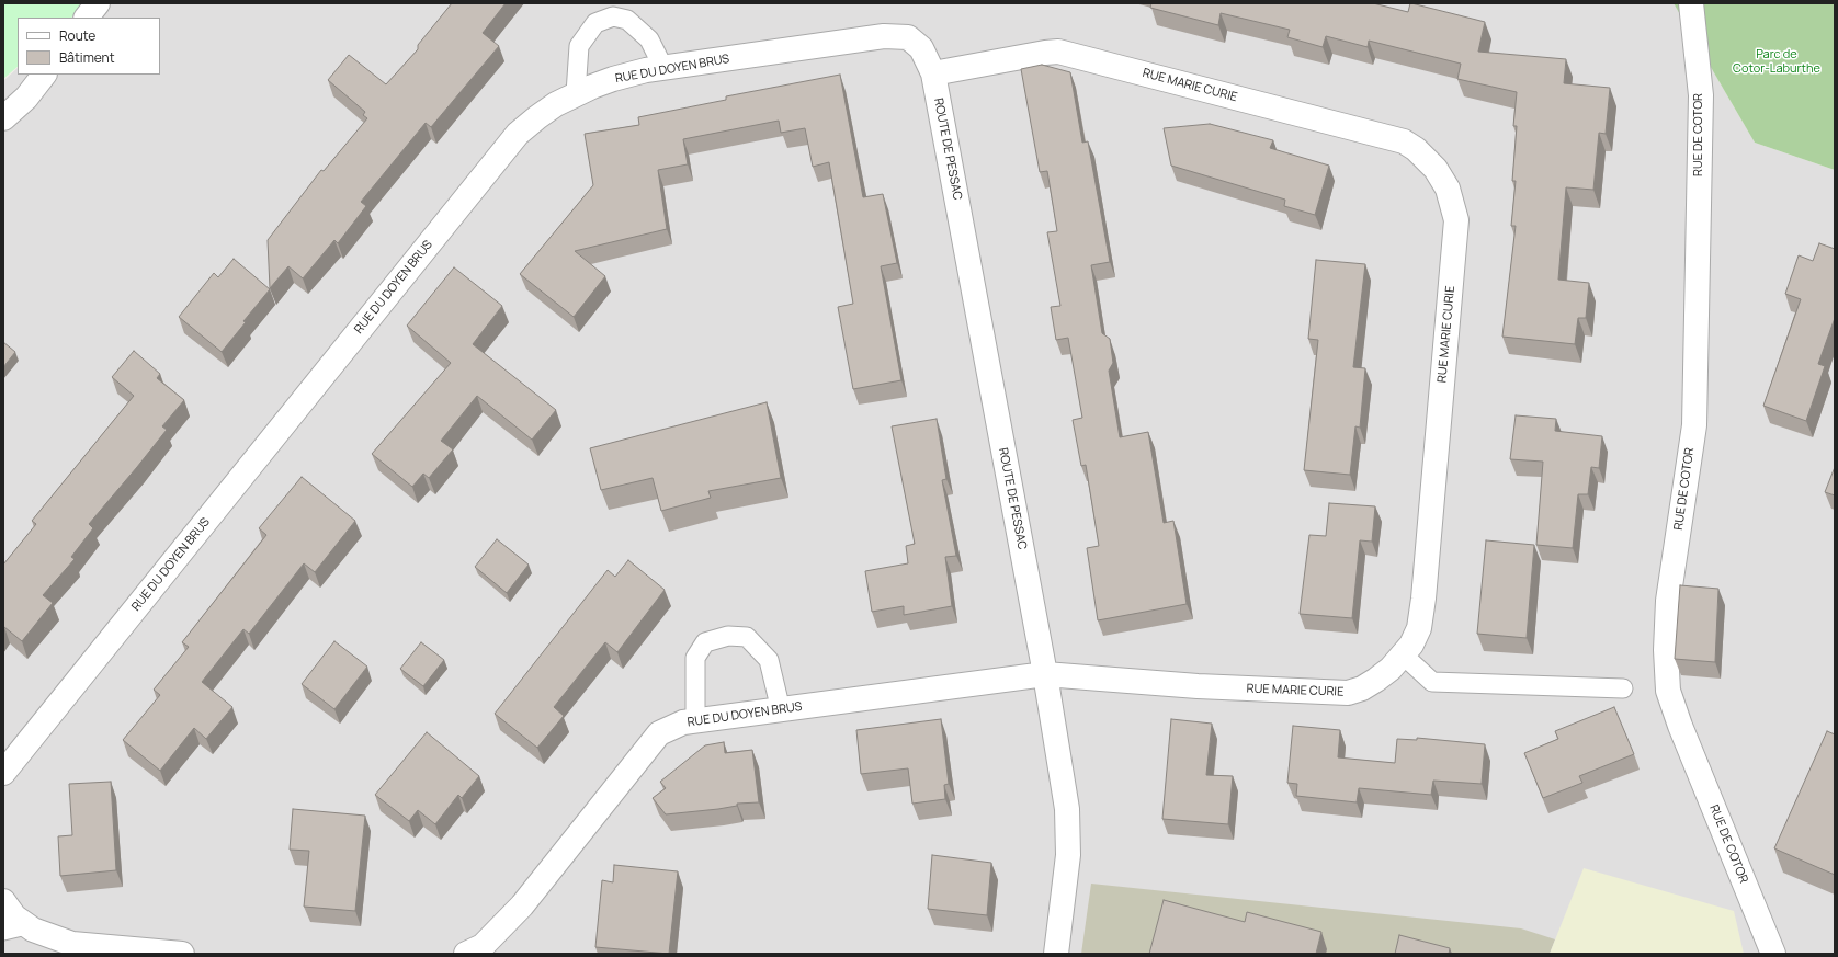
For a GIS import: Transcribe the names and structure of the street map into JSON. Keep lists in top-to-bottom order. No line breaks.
{"streets":{"street":["RUE DU DOYEN BRUS","RUE MARIE CURIE","RUE DE COTOR","ROUTE DE PESSAC"]},"crossings":[["RUE DU DOYEN BRUS","RUE MARIE CURIE"],["RUE DU DOYEN BRUS","ROUTE DE PESSAC"],["RUE MARIE CURIE","ROUTE DE PESSAC"]],"parks":["Parc de Cotor-Laburthe"],"legend":["Route","Bâtiment"]}
